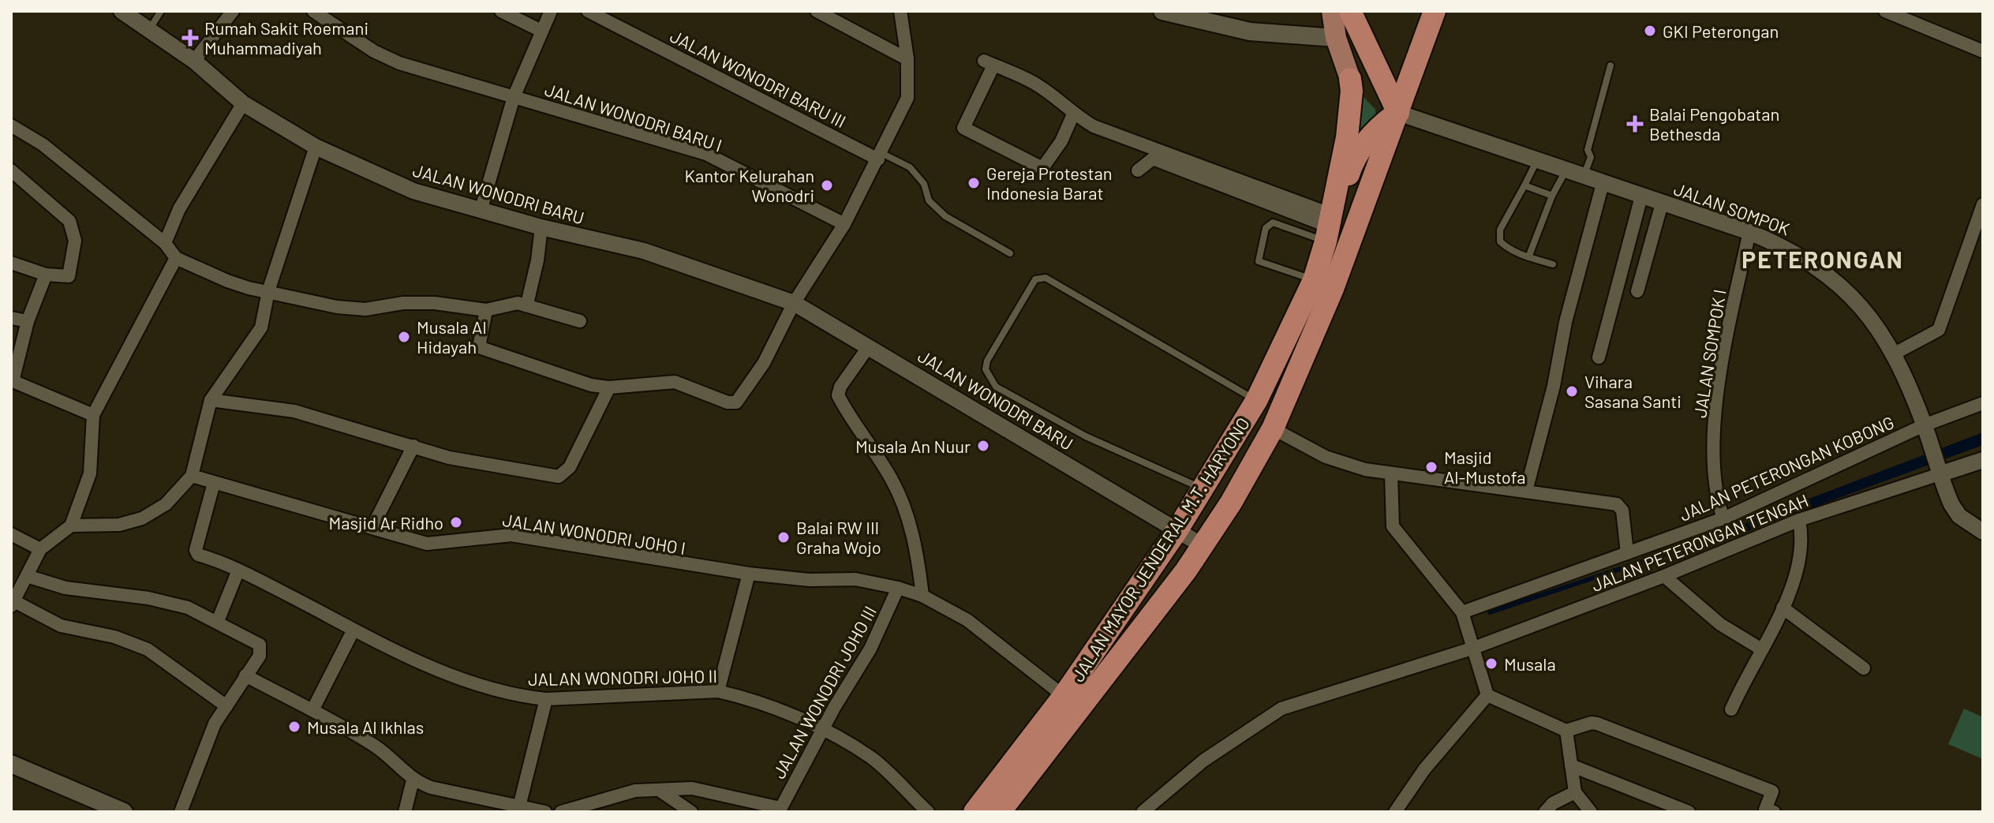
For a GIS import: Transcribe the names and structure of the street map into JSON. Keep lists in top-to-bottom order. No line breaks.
{"streets":{"highway":["JALAN MAYOR JENDERAL M.T. HARYONO"],"street":["JALAN WONODRI BARU III","JALAN WONODRI BARU I","JALAN WONODRI BARU","JALAN SOMPOK","JALAN SOMPOK I","JALAN PETERONGAN KOBONG","JALAN WONODRI JOHO I","JALAN PETERONGAN TENGAH","JALAN WONODRI JOHO II","JALAN WONODRI JOHO III"]},"crossings":[["JALAN WONODRI BARU","JALAN MAYOR JENDERAL M.T. HARYONO"],["JALAN SOMPOK","JALAN SOMPOK I"],["JALAN SOMPOK","JALAN PETERONGAN KOBONG"],["JALAN SOMPOK","JALAN PETERONGAN TENGAH"],["JALAN SOMPOK","JALAN MAYOR JENDERAL M.T. HARYONO"],["JALAN SOMPOK I","JALAN PETERONGAN KOBONG"],["JALAN WONODRI JOHO I","JALAN MAYOR JENDERAL M.T. HARYONO"],["JALAN WONODRI JOHO I","JALAN WONODRI JOHO II"],["JALAN WONODRI JOHO I","JALAN WONODRI JOHO III"],["JALAN WONODRI JOHO II","JALAN WONODRI JOHO III"]],"districts":["PETERONGAN"],"places":{"other":["GKI Peterongan","Gereja Protestan Indonesia Barat","Kantor Kelurahan Wonodri","Musala Al Hidayah","Vihara Sasana Santi","Musala An Nuur","Masjid Al-Mustofa","Masjid Ar Ridho","Balai RW III Graha Wojo","Musala","Musala Al Ikhlas"],"health":["Rumah Sakit Roemani Muhammadiyah","Balai Pengobatan Bethesda"]}}
